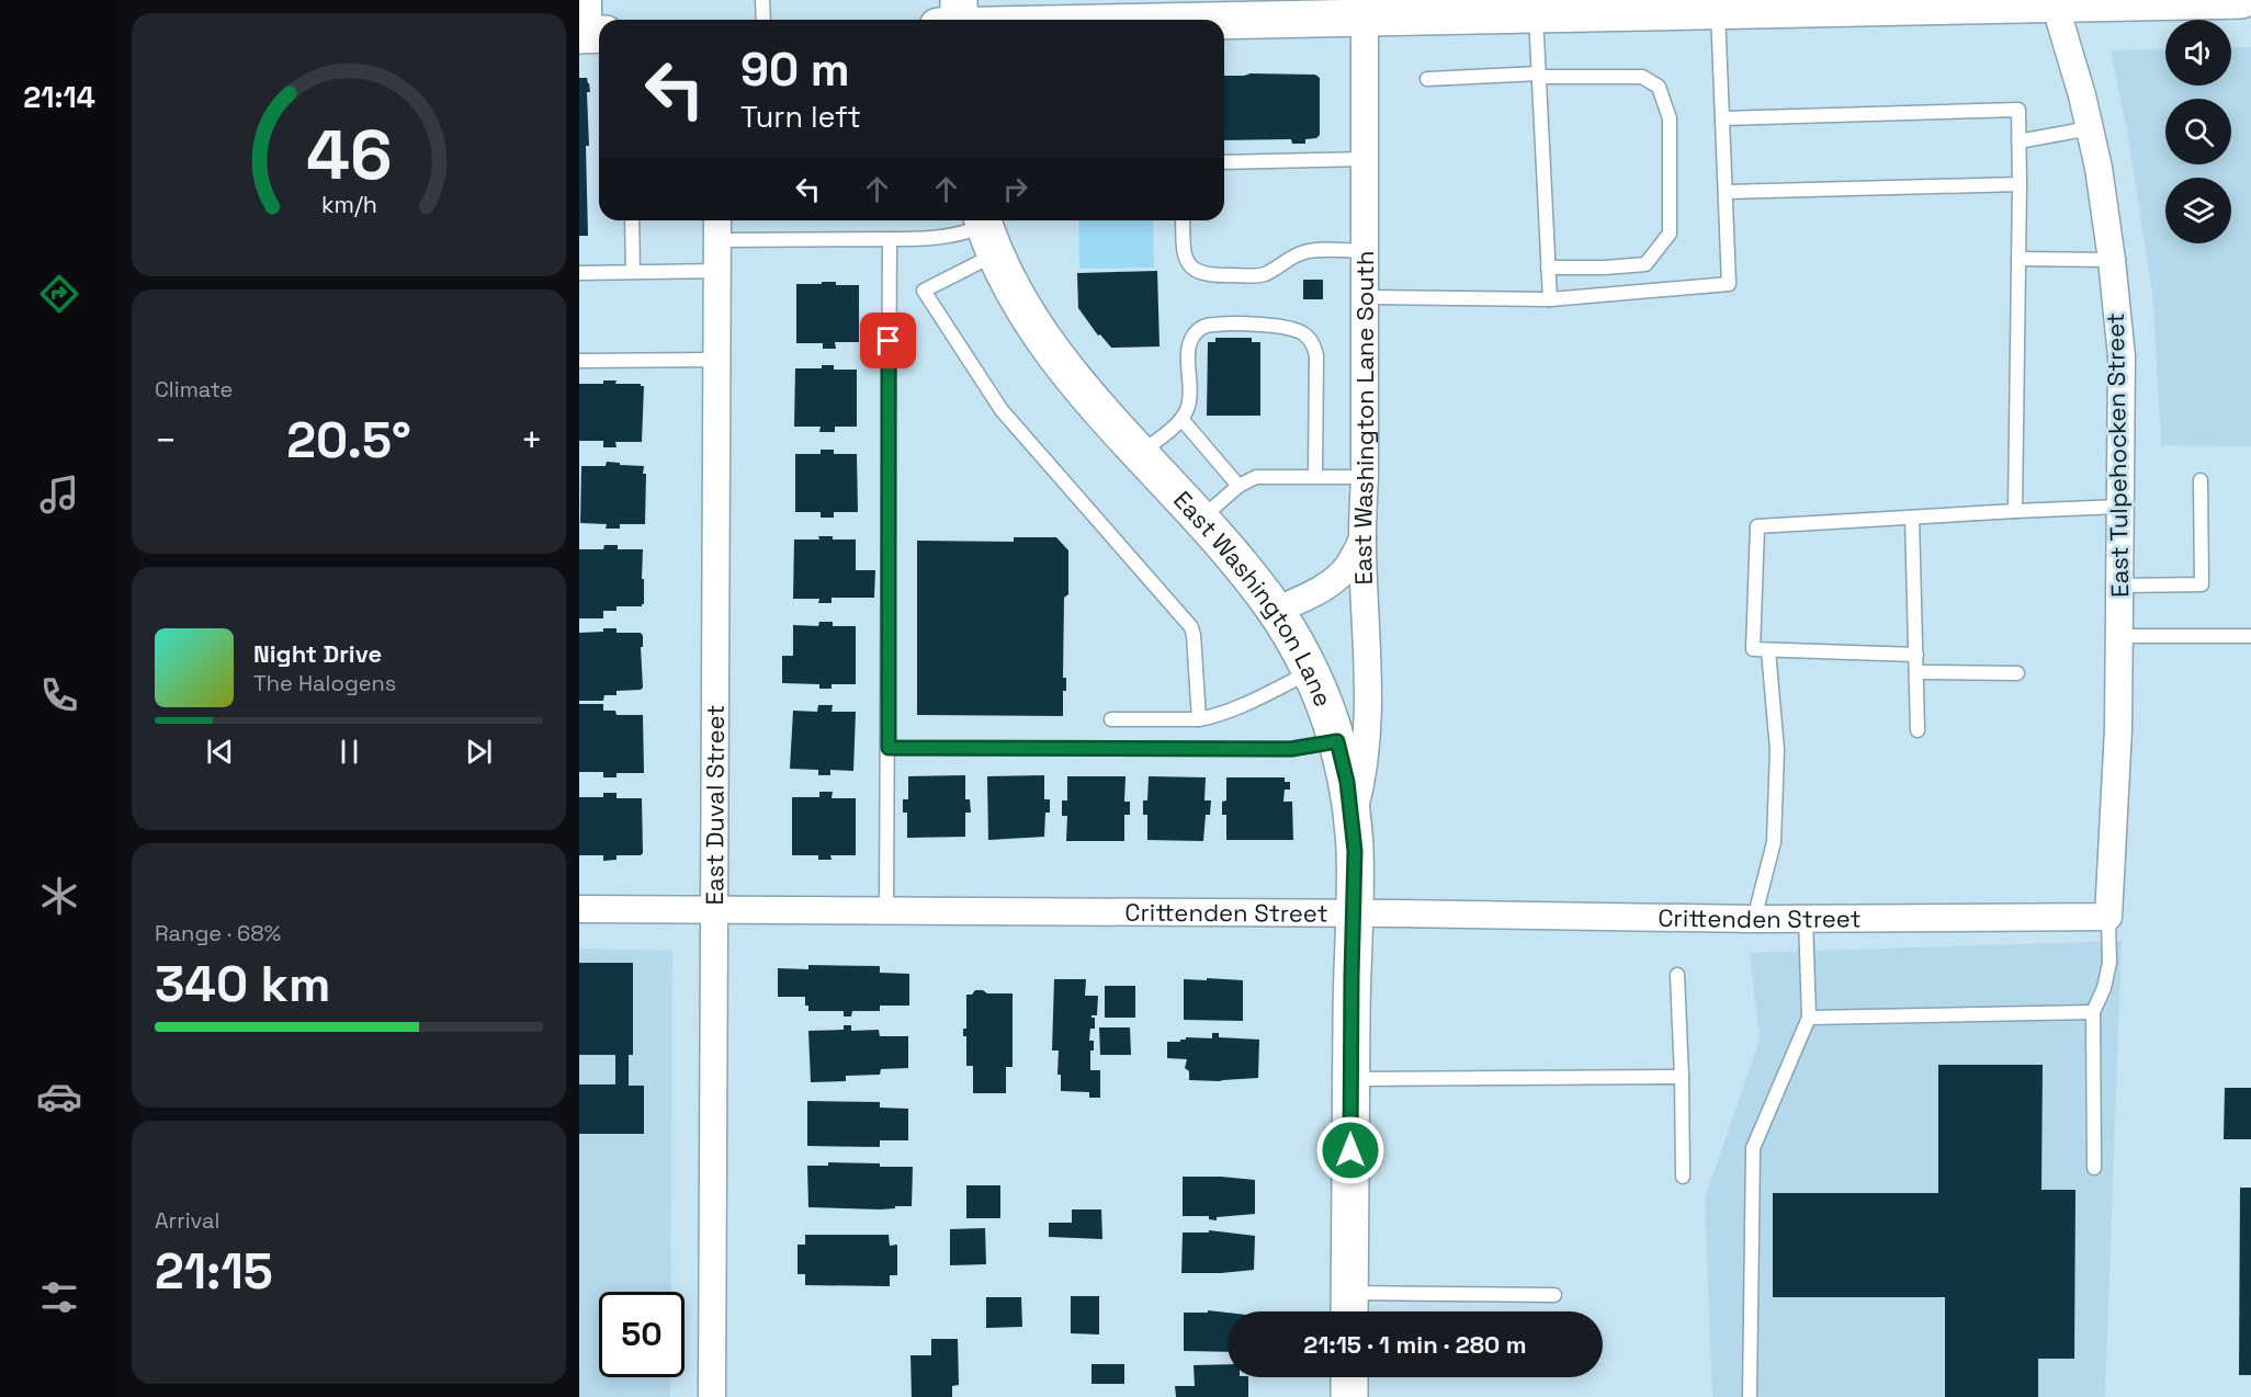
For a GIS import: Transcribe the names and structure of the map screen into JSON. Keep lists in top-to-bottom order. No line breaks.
{"streets":{"main road":["East Washington Lane"],"street":["East Washington Lane South","East Tulpehocken Street","East Duval Street","Crittenden Street"]},"crossings":[["East Washington Lane South","East Washington Lane"],["East Tulpehocken Street","Crittenden Street"],["East Washington Lane","Crittenden Street"],["East Duval Street","Crittenden Street"]],"page":{"tabs":"21:14","turn":["90 m","Turn left"],"tile":["Climate",["Range · 68%","340 km"],["Arrival","21:15"]],"heat":["−","20.5°","+"],"song":["Night Drive","The Halogens"],"limit":"50","trip":"21:15 · 1 min · 280 m","gauge":["46","km/h"]}}
